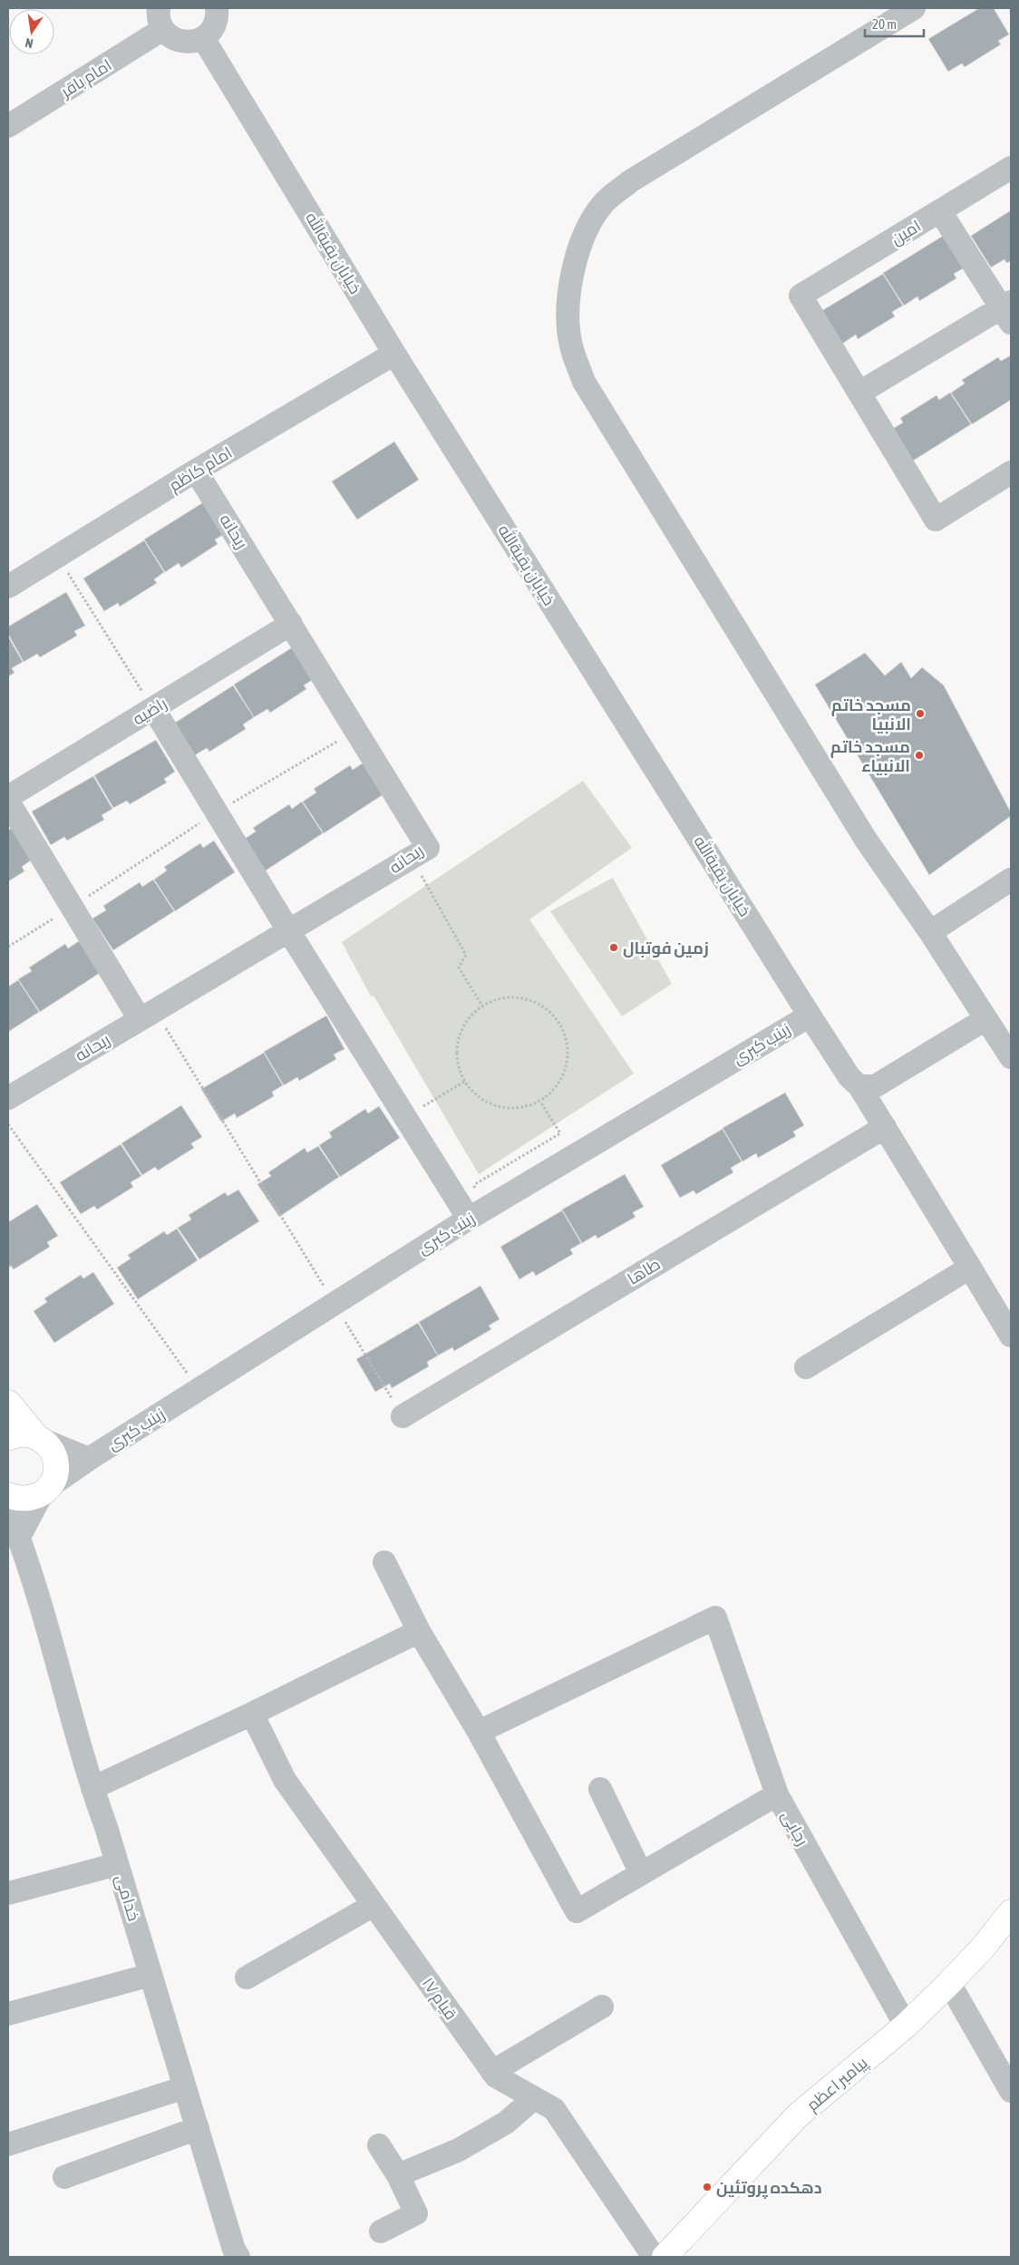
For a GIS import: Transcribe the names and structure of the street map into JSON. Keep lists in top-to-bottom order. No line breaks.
{"streets":{"main road":["پیامبر اعظم"],"street":["امام باقر","امین","خیابان بقیةالله","امام کاظم","ریحانه","راضیه","زینب کبری","طاها","رجایی","خدامی","قیام ۱۷"]},"crossings":[["خیابان بقیةالله","امام کاظم"],["خیابان بقیةالله","زینب کبری"],["خیابان بقیةالله","طاها"],["امام کاظم","ریحانه"],["ریحانه","راضیه"],["رجایی","پیامبر اعظم"]],"places":["مسجد خاتم الانبیا","مسجد خاتم الانبیاء","زمین فوتبال","دهکده پروتئین"],"scale_bar":"20 m","north":"bottom"}
